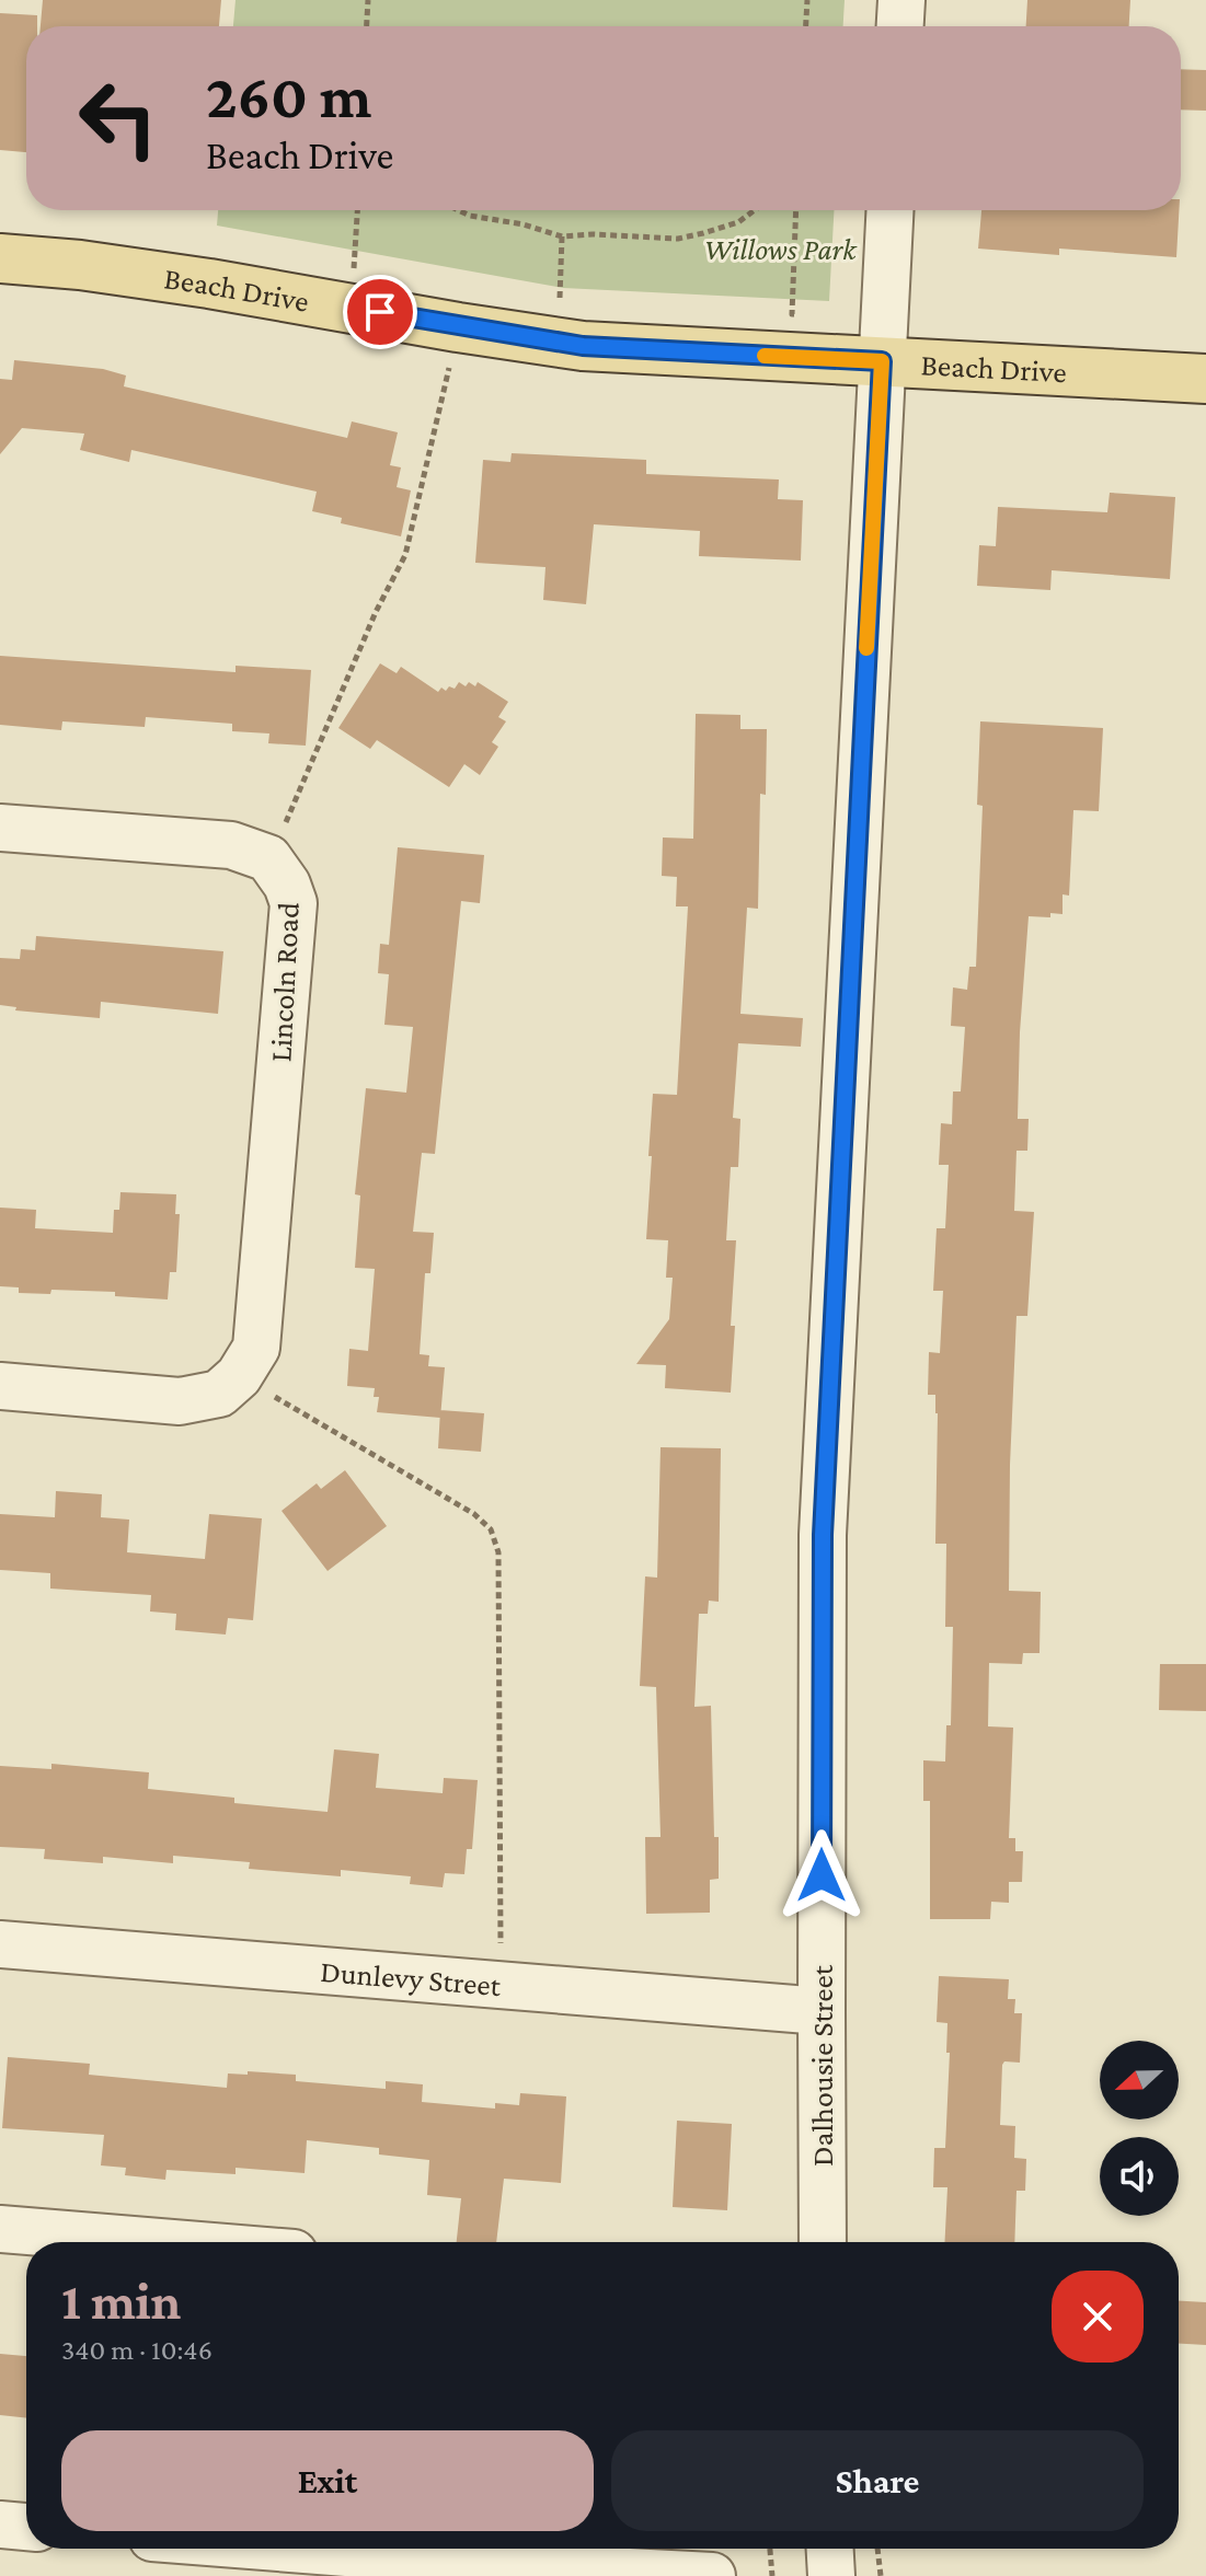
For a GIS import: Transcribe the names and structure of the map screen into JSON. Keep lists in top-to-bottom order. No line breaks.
{"streets":{"main road":["Beach Drive"],"street":["Lincoln Road","Dunlevy Street","Dalhousie Street"]},"crossings":[["Beach Drive","Dalhousie Street"],["Dunlevy Street","Dalhousie Street"]],"parks":["Willows Park"],"north":"left","page":{"turn":["260 m","Beach Drive"],"heading":["1 min","340 m · 10:46"],"buttons":["Exit","Share"]}}
